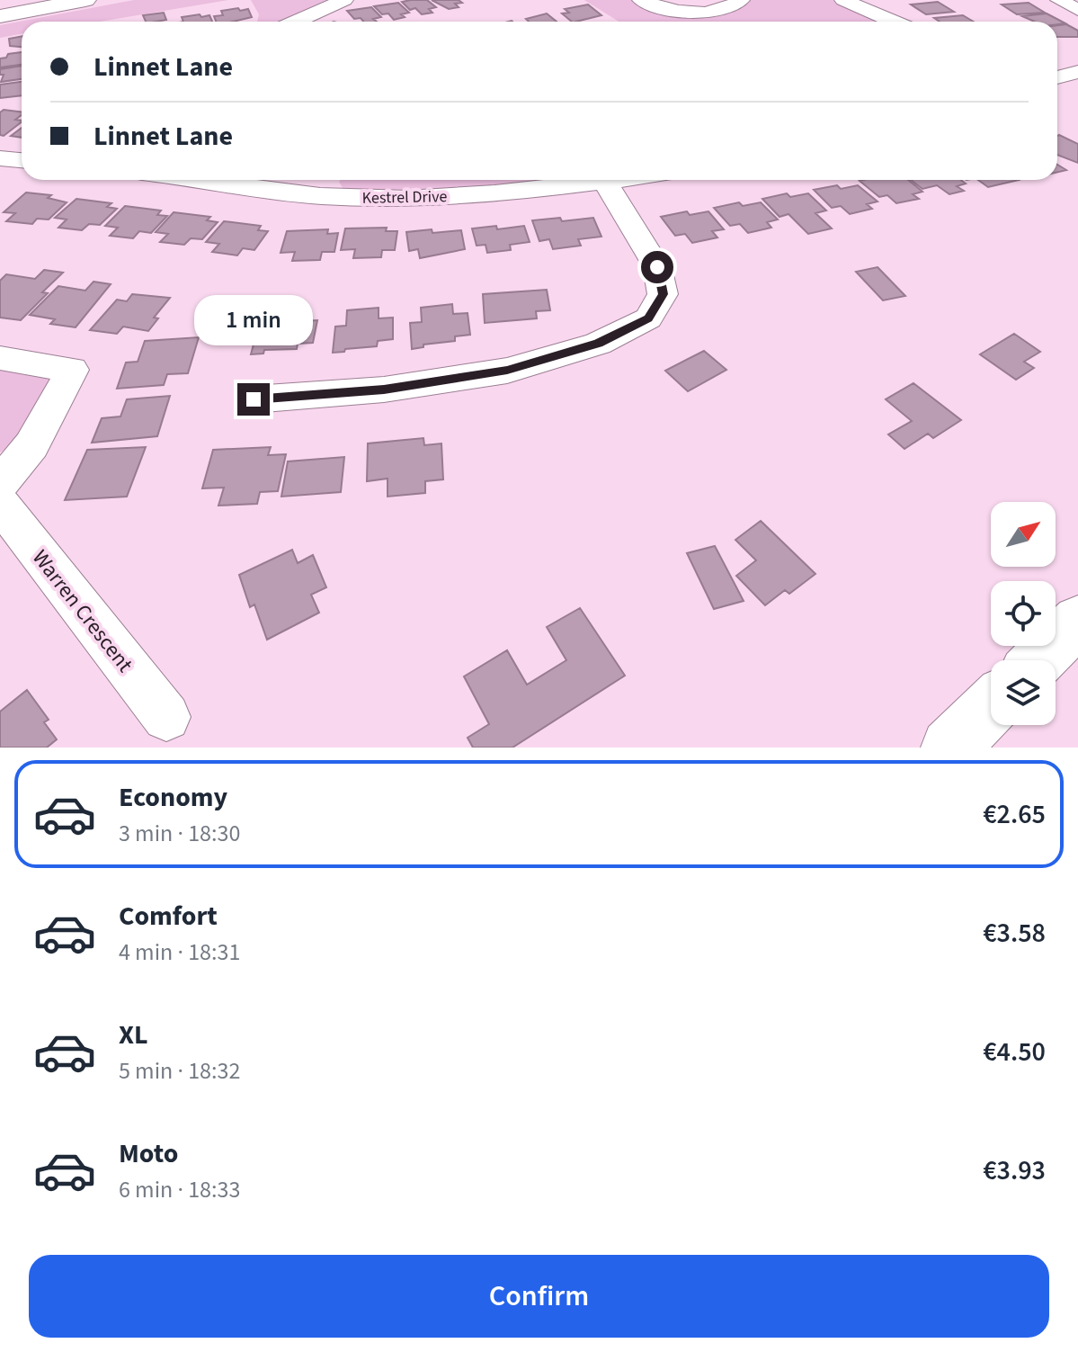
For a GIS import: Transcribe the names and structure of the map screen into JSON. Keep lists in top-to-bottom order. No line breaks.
{"streets":{"street":["Kestrel Drive","Warren Crescent"]},"north":"top right","page":{"banner":["Linnet Lane","Linnet Lane"],"bubble":"1 min","list":[{"name":"Economy","note":"3 min · 18:30","value":"€2.65"},{"name":"Comfort","note":"4 min · 18:31","value":"€3.58"},{"name":"XL","note":"5 min · 18:32","value":"€4.50"},{"name":"Moto","note":"6 min · 18:33","value":"€3.93"}],"buttons":"Confirm"}}
